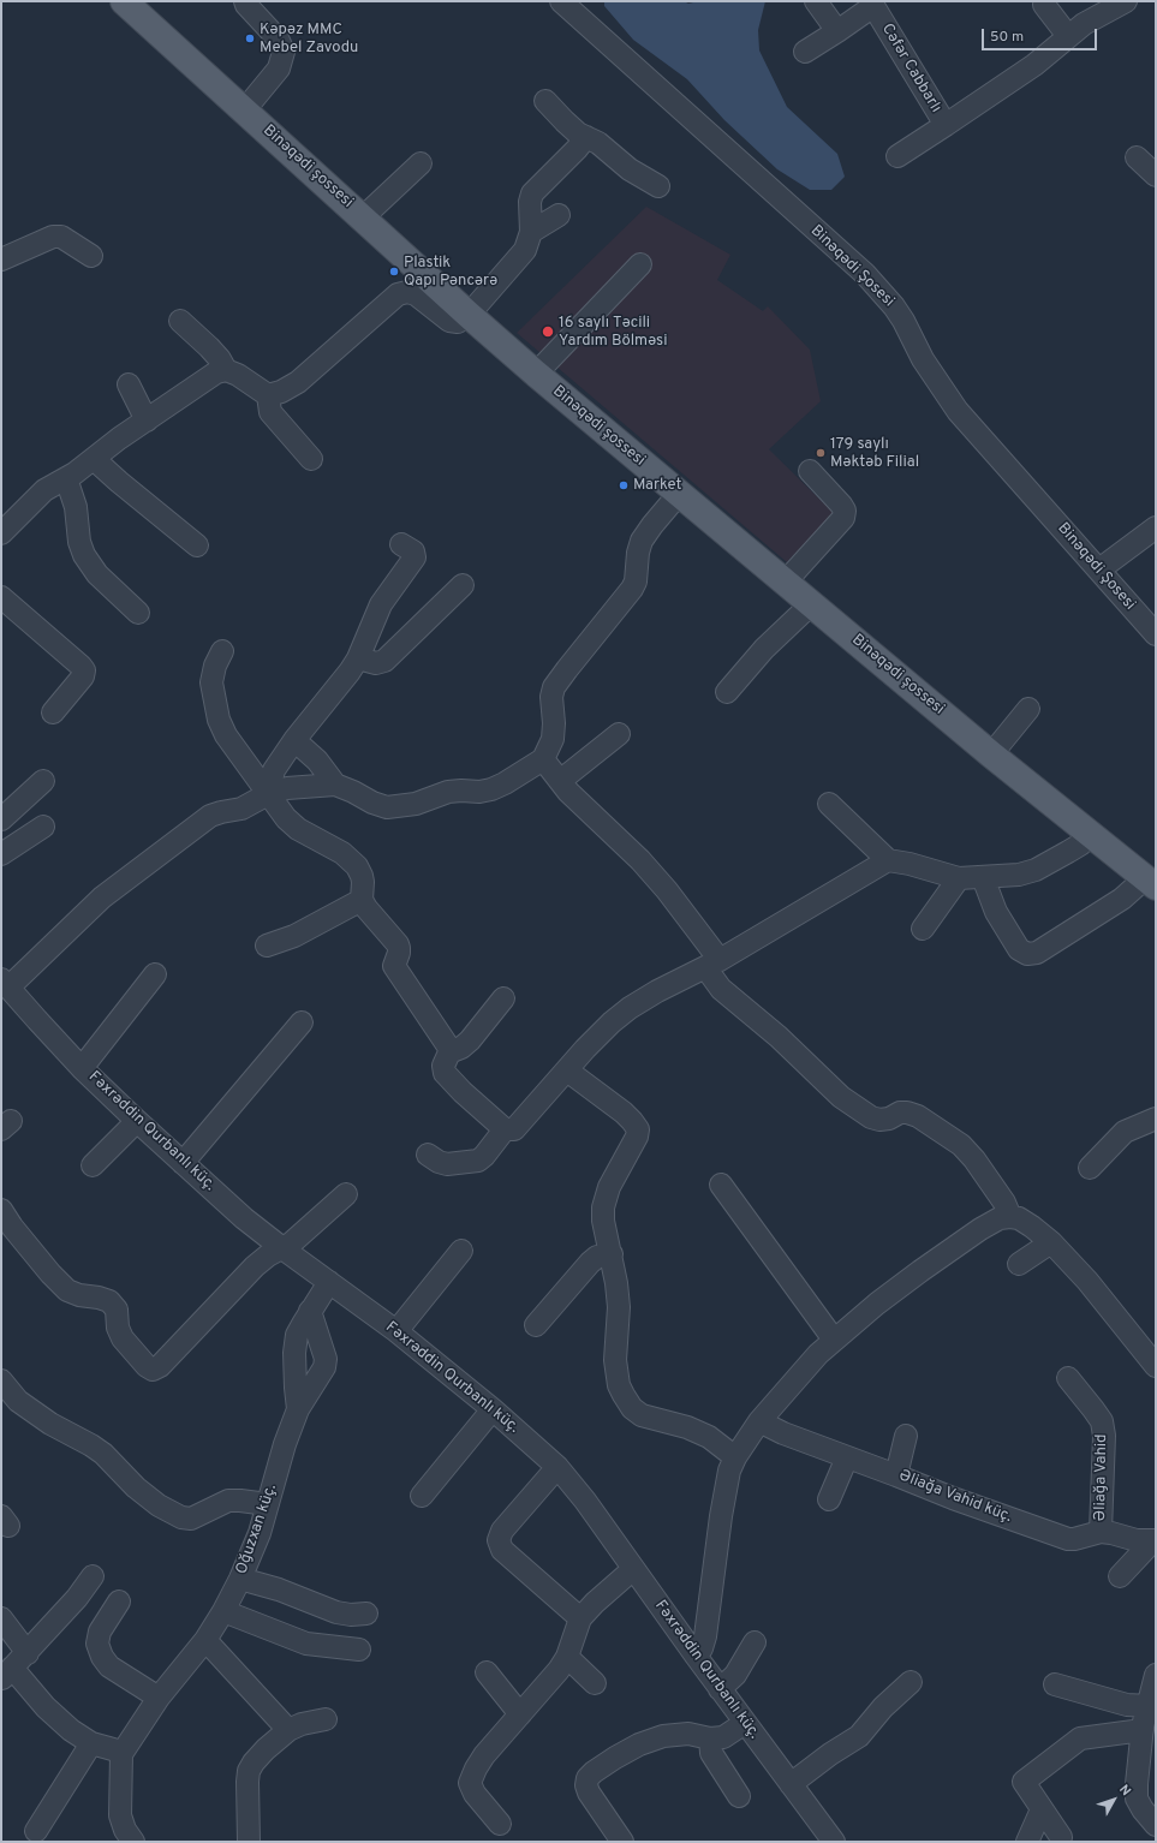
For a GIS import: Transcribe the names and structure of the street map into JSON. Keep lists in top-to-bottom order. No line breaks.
{"streets":{"main road":["Binəqədi şossesi"],"street":["Cəfər Cabbarlı","Binəqədi Şosesi","Fəxrəddin Qurbanlı küç.","Əliağa Vahid","Əliağa Vahid küç.","Oğuzxan küç."]},"crossings":[["Fəxrəddin Qurbanlı küç.","Oğuzxan küç."],["Əliağa Vahid","Əliağa Vahid küç."]],"places":["Kəpəz MMC Mebel Zavodu","Plastik Qapı Pəncərə","16 saylı Təcili Yardım Bölməsi","179 saylı Məktəb Filial","Market"],"scale_bar":"50 m","north":"top right"}
